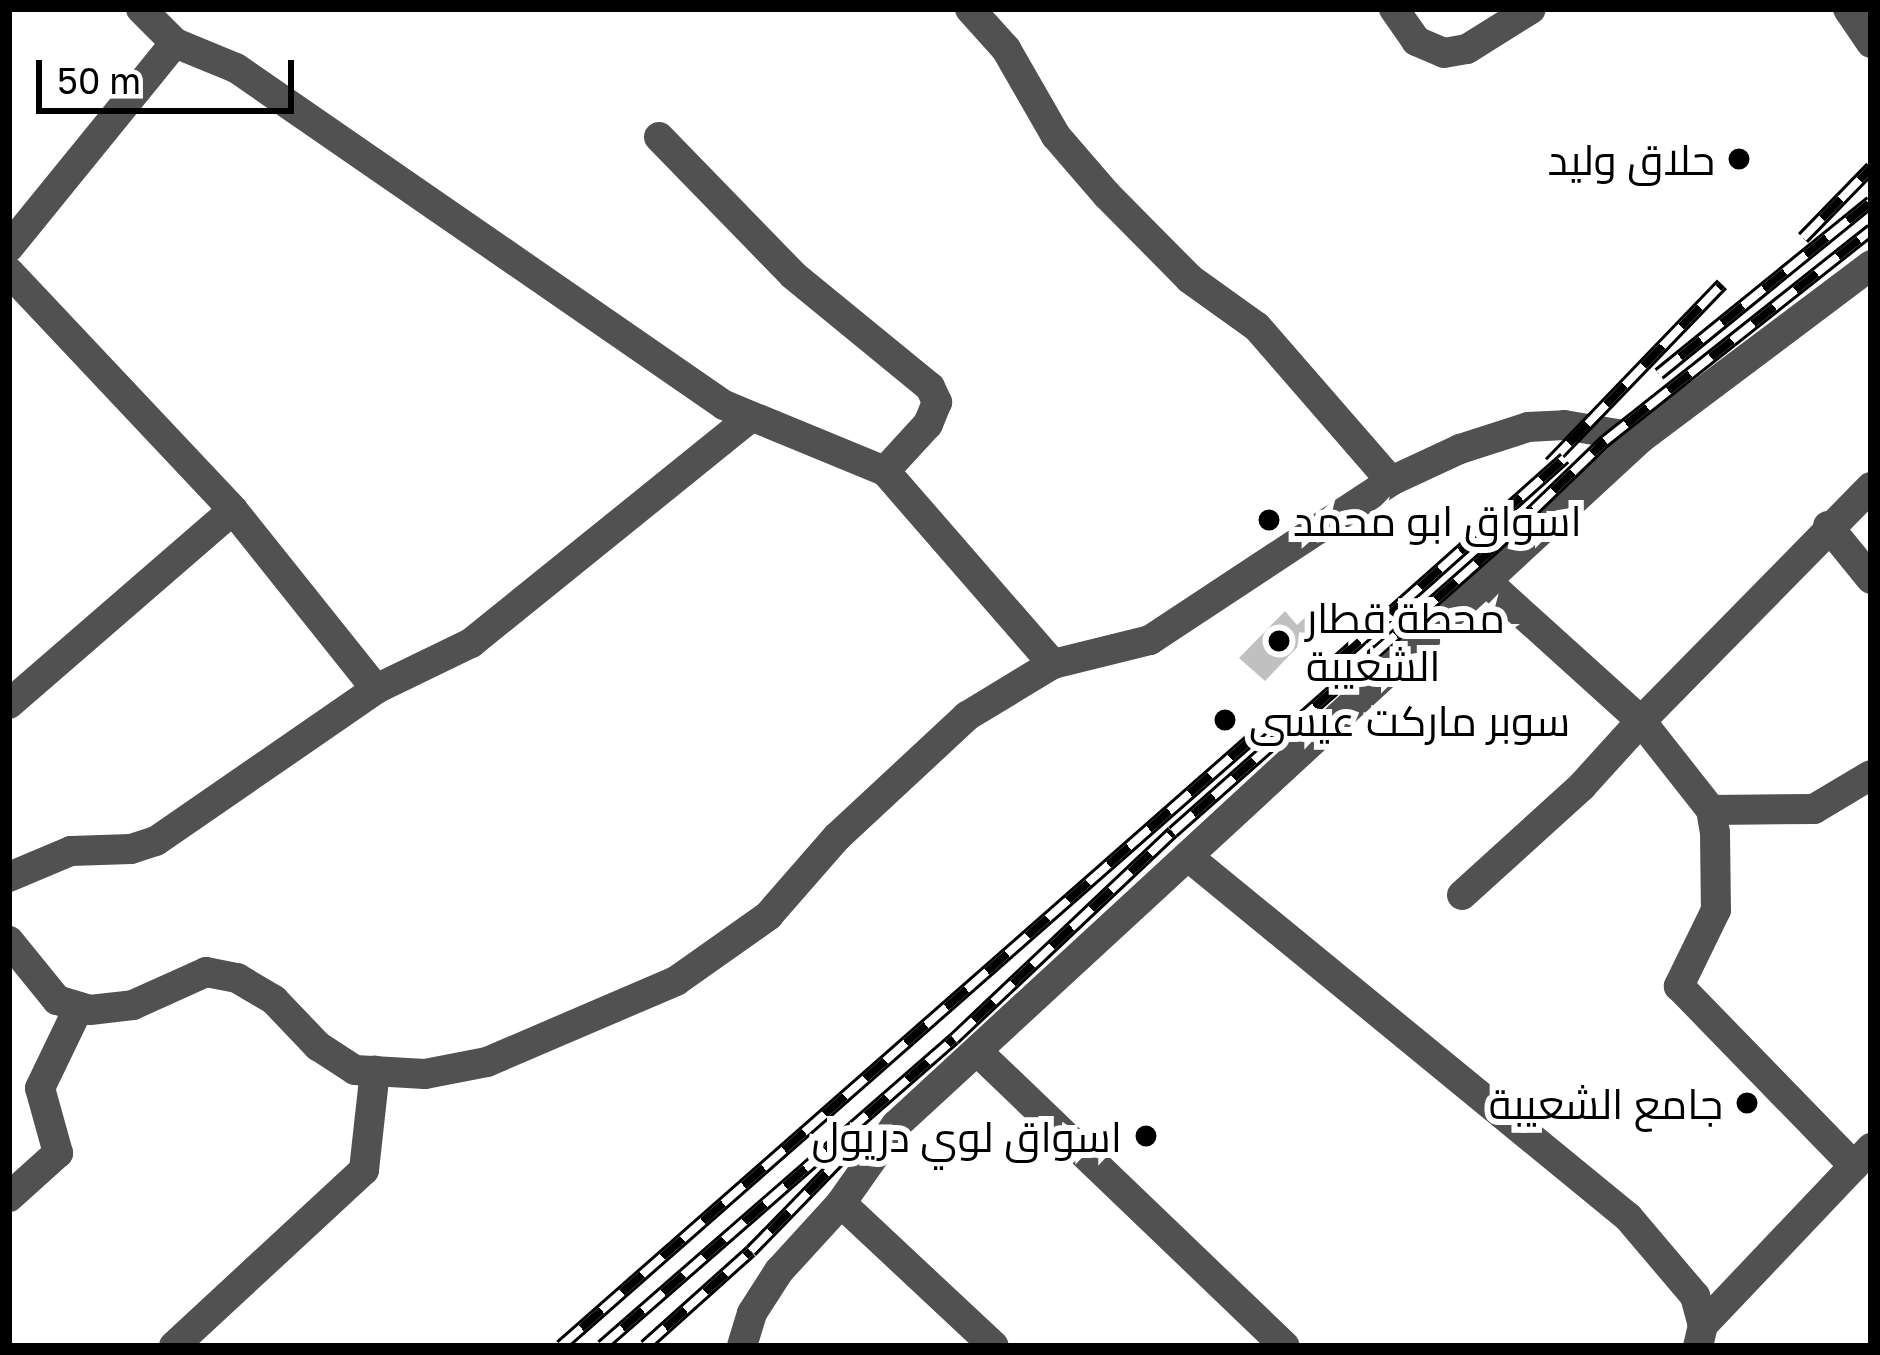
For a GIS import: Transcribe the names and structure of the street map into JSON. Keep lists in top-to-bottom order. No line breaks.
{"places":["حلاق وليد","اسواق ابو محمد","محطة قطار الشعيبة","سوبر ماركت عيسى","جامع الشعيبة","اسواق لوي دريول"],"scale_bar":"50 m"}
